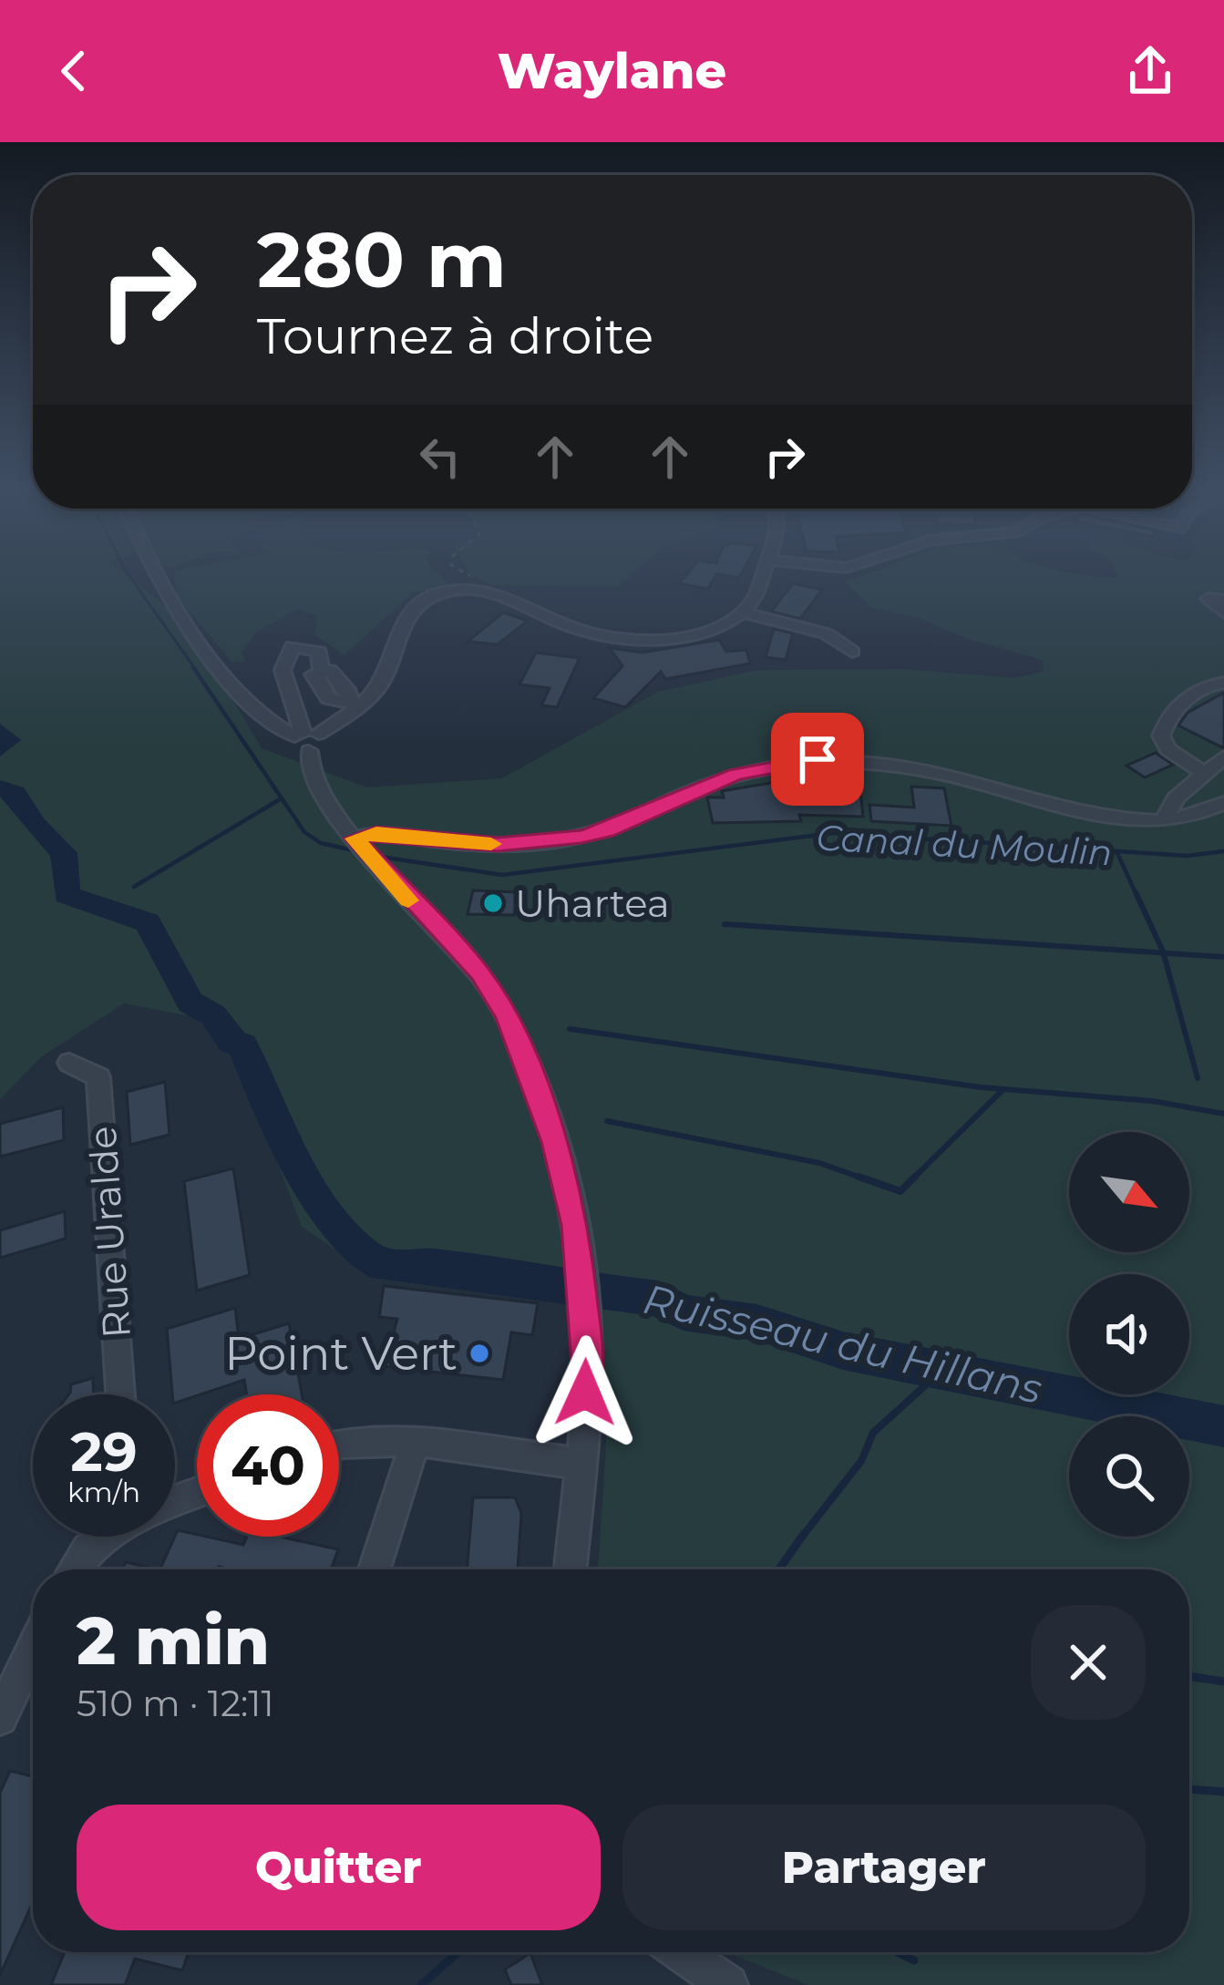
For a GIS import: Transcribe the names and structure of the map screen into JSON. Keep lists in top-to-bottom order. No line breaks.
{"streets":{"street":["Rue Uralde"]},"water":["Canal du Moulin","Ruisseau du Hillans"],"places":["Uhartea","Point Vert"],"north":"bottom right","page":{"header":"Waylane","turn":["280 m","Tournez à droite"],"speed":"29 km/h","limit":"40","heading":["2 min","510 m · 12:11"],"buttons":["Quitter","Partager"]}}
